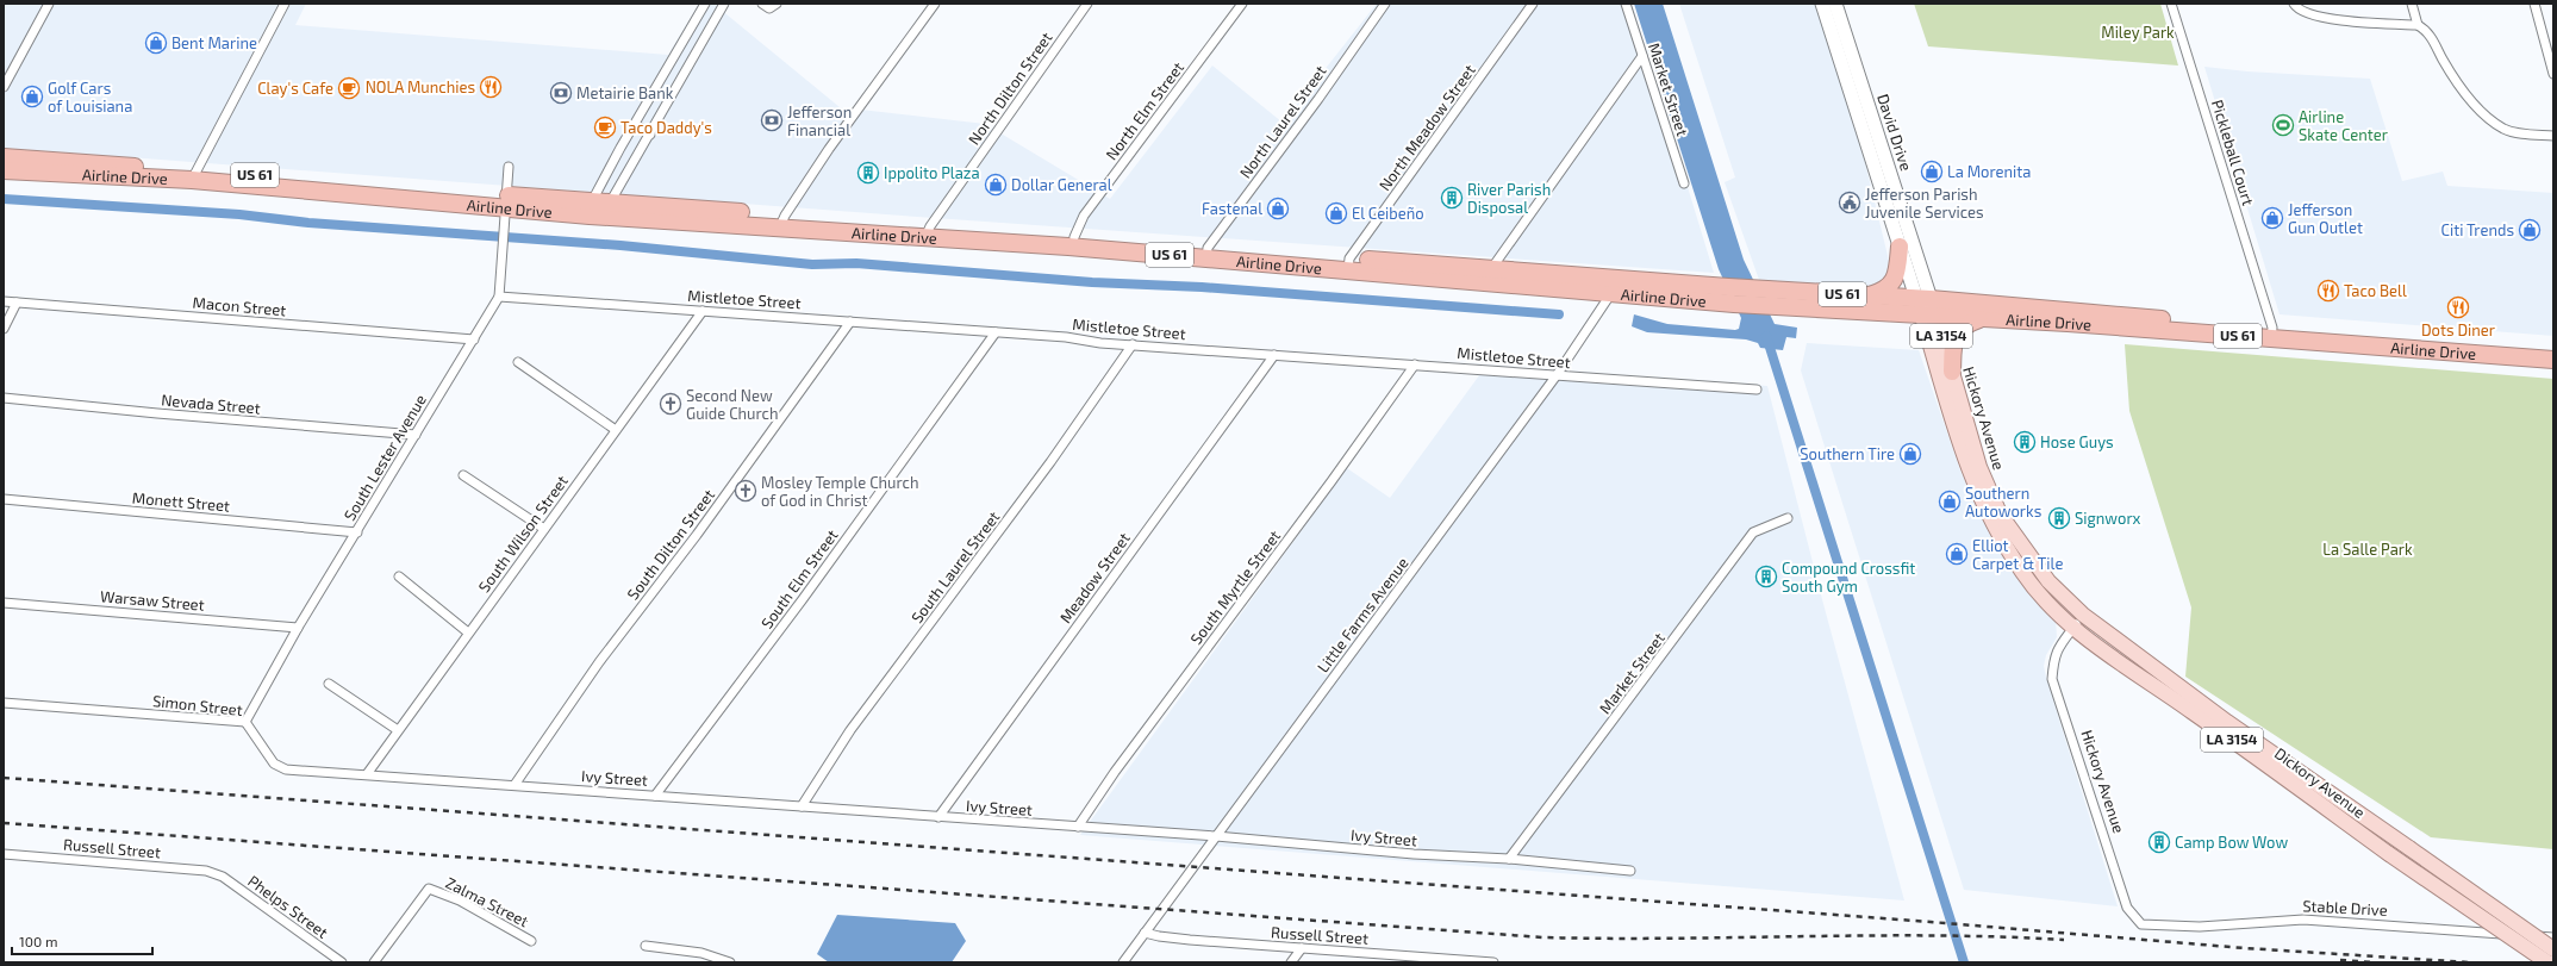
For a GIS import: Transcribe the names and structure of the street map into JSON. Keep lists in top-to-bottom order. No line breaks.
{"streets":{"highway":["US 61","Airline Drive"],"main road":["David Drive","LA 3154","Hickory Avenue","Dickory Avenue"],"street":["North Dilton Street","Market Street","North Elm Street","North Laurel Street","North Meadow Street","Pickleball Court","Mistletoe Street","Macon Street","Nevada Street","South Lester Avenue","Monett Street","South Wilson Street","South Dilton Street","South Laurel Street","Meadow Street","South Elm Street","South Myrtle Street","Warsaw Street","Little Farms Avenue","Simon Street","Ivy Street","Russell Street","Zalma Street","Phelps Street","Stable Drive"]},"crossings":[["North Dilton Street","Airline Drive"],["Market Street","Ivy Street"],["North Elm Street","Airline Drive"],["North Laurel Street","Airline Drive"],["North Meadow Street","Airline Drive"],["David Drive","Airline Drive"],["David Drive","Hickory Avenue"],["Pickleball Court","Airline Drive"],["Airline Drive","Hickory Avenue"],["Airline Drive","South Lester Avenue"],["Airline Drive","Little Farms Avenue"],["Mistletoe Street","South Lester Avenue"],["Mistletoe Street","South Wilson Street"],["Mistletoe Street","South Dilton Street"],["Mistletoe Street","South Laurel Street"],["Mistletoe Street","Meadow Street"],["Mistletoe Street","South Elm Street"],["Mistletoe Street","South Myrtle Street"],["Mistletoe Street","Little Farms Avenue"],["Macon Street","South Lester Avenue"],["Nevada Street","South Lester Avenue"],["Hickory Avenue","Dickory Avenue"],["Hickory Avenue","Stable Drive"],["South Lester Avenue","Monett Street"],["South Lester Avenue","Warsaw Street"],["South Lester Avenue","Simon Street"],["South Wilson Street","Simon Street"],["South Wilson Street","Ivy Street"],["South Dilton Street","Ivy Street"],["South Laurel Street","Ivy Street"],["Meadow Street","Ivy Street"],["South Elm Street","Ivy Street"],["South Myrtle Street","Ivy Street"],["Little Farms Avenue","Ivy Street"],["Little Farms Avenue","Russell Street"],["Simon Street","Ivy Street"],["Russell Street","Phelps Street"]],"parks":["Miley Park","La Salle Park"],"places":{"shop":["Bent Marine","Golf Cars of Louisiana","La Morenita","Dollar General","Fastenal","El Ceibeño","Jefferson Gun Outlet","Citi Trends","Southern Tire","Southern Autoworks","Elliot Carpet & Tile"],"restaurant":["NOLA Munchies","Taco Bell","Dots Diner"],"cafe":["Clay's Cafe","Taco Daddy's"],"bank":["Metairie Bank","Jefferson Financial"],"sports":["Airline Skate Center"],"building":["Ippolito Plaza","River Parish Disposal","Hose Guys","Signworx","Compound Crossfit South Gym","Camp Bow Wow"],"public building":["Jefferson Parish Juvenile Services"],"church":["Second New Guide Church","Mosley Temple Church of God in Christ"]},"scale_bar":"100 m"}
